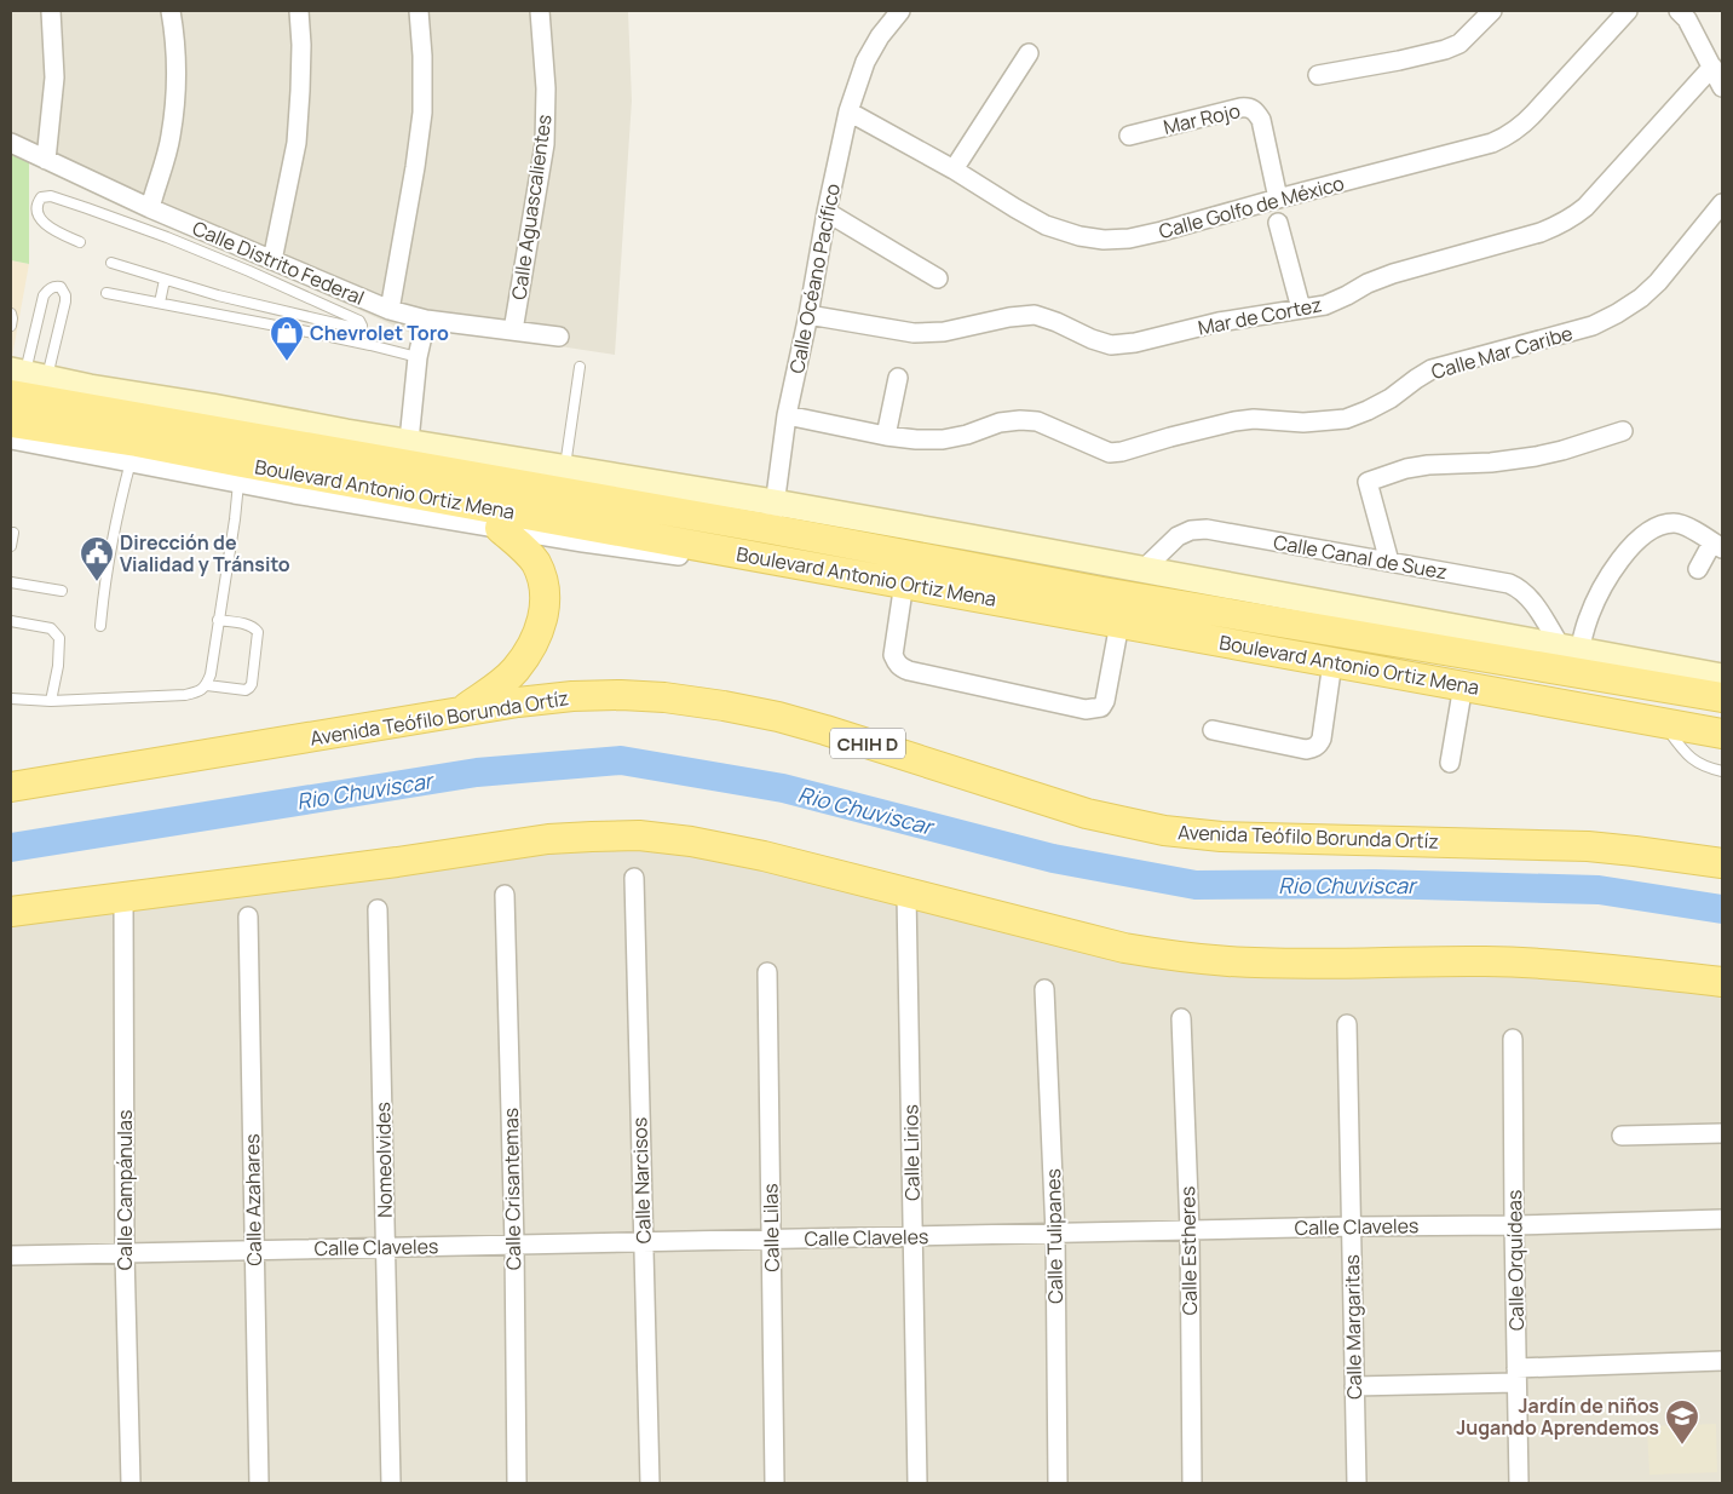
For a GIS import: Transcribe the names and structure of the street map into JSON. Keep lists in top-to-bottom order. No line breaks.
{"streets":{"main road":["Boulevard Antonio Ortiz Mena","Avenida Teófilo Borunda Ortíz","CHIH D"],"street":["Mar Rojo","Calle Aguascalientes","Calle Golfo de México","Calle Distrito Federal","Calle Océano Pacífico","Mar de Cortez","Calle Mar Caribe","Calle Canal de Suez","Calle Lirios","Nomeolvides","Calle Narcisos","Calle Crisantemas","Calle Campánulas","Calle Azahares","Calle Claveles","Calle Lilas","Calle Tulipanes","Calle Estheres","Calle Orquídeas","Calle Margaritas"]},"crossings":[["Mar Rojo","Calle Golfo de México"],["Calle Aguascalientes","Calle Distrito Federal"],["Calle Golfo de México","Calle Océano Pacífico"],["Calle Océano Pacífico","Mar de Cortez"],["Calle Océano Pacífico","Calle Mar Caribe"],["Calle Océano Pacífico","Boulevard Antonio Ortiz Mena"],["Boulevard Antonio Ortiz Mena","Calle Canal de Suez"],["Calle Lirios","Calle Claveles"],["Nomeolvides","Calle Claveles"],["Calle Narcisos","Calle Claveles"],["Calle Crisantemas","Calle Claveles"],["Calle Campánulas","Calle Claveles"],["Calle Azahares","Calle Claveles"],["Calle Claveles","Calle Lilas"],["Calle Claveles","Calle Tulipanes"],["Calle Claveles","Calle Estheres"],["Calle Claveles","Calle Orquídeas"],["Calle Claveles","Calle Margaritas"]],"water":["Rio Chuviscar"],"places":{"shop":["Chevrolet Toro"],"public building":["Dirección de Vialidad y Tránsito"],"school or university":["Jardín de niños Jugando Aprendemos"]}}
